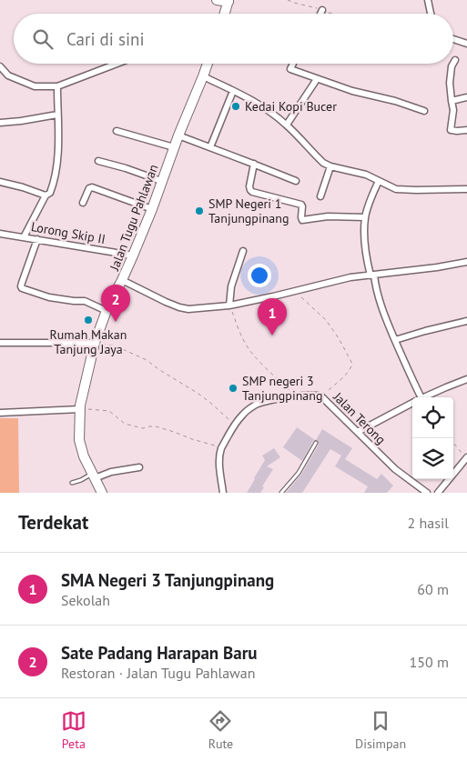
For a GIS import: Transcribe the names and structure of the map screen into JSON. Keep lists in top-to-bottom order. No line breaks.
{"streets":{"main road":["Jalan Tugu Pahlawan"],"street":["Lorong Skip II","Jalan Terong"]},"crossings":[["Jalan Tugu Pahlawan","Lorong Skip II"]],"places":["Kedai Kopi Bucer","SMP Negeri 1 Tanjungpinang","Rumah Makan Tanjung Jaya","SMP negeri 3 Tanjungpinang"],"page":{"search":"Cari di sini","pins":["2","1"],"heading":["Terdekat","2 hasil"],"list":[{"mark":"1","name":"SMA Negeri 3 Tanjungpinang","note":"Sekolah","value":"60 m"},{"mark":"2","name":"Sate Padang Harapan Baru","note":"Restoran · Jalan Tugu Pahlawan","value":"150 m"}],"nav":["Peta","Rute","Disimpan"]}}
